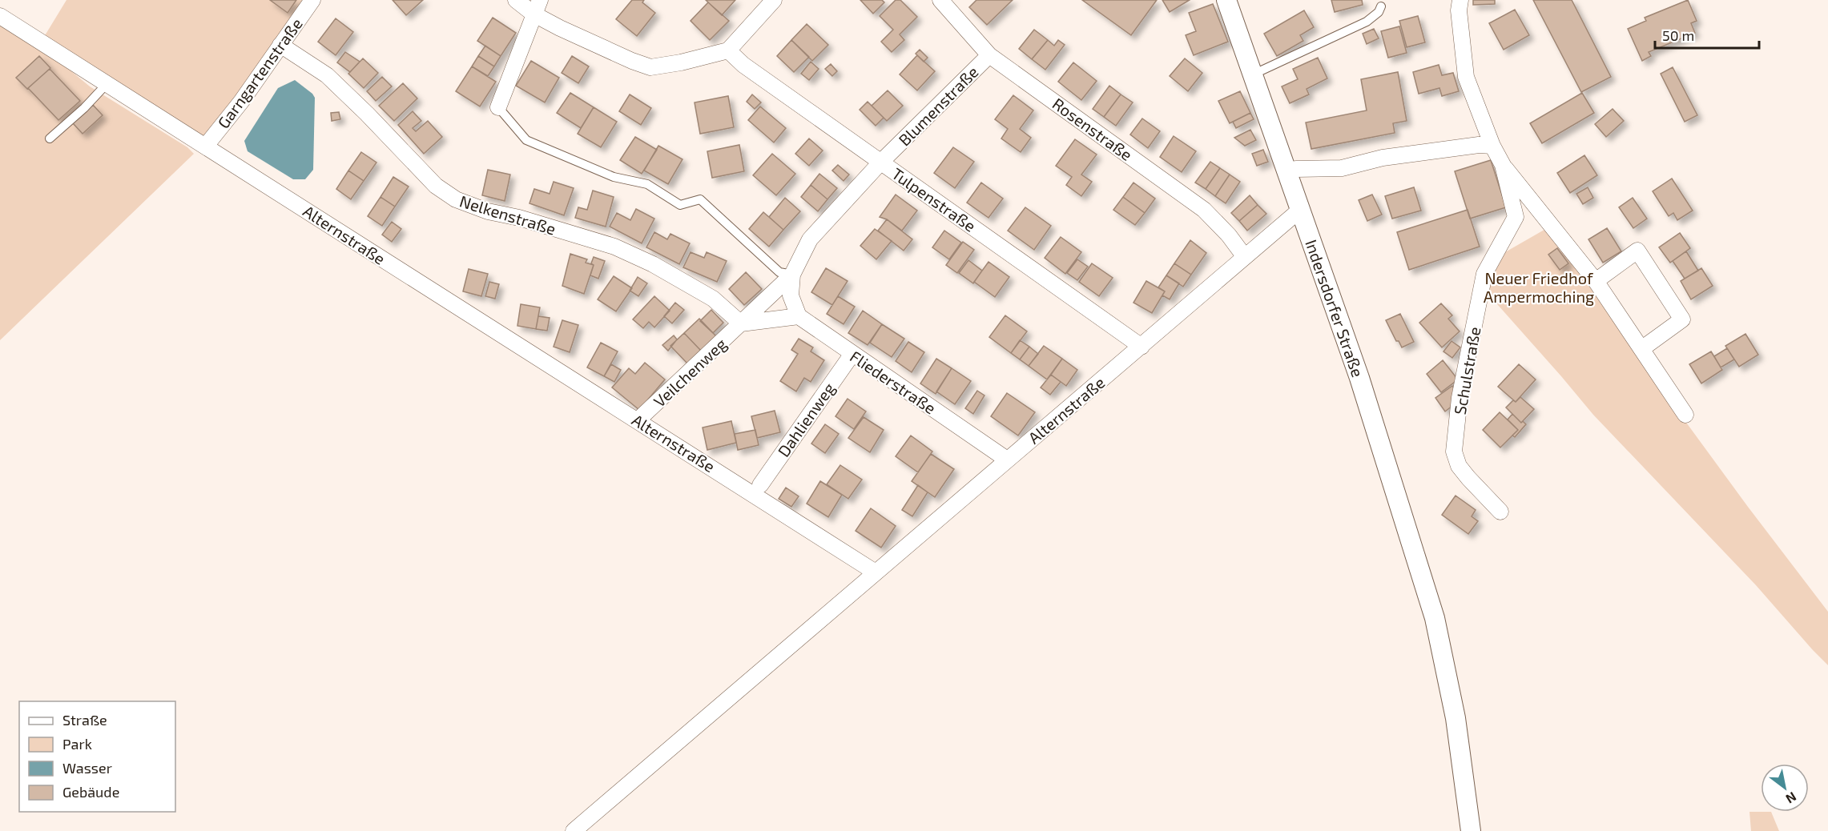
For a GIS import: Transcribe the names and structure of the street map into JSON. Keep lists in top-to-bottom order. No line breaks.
{"streets":{"street":["Garngartenstraße","Blumenstraße","Rosenstraße","Tulpenstraße","Nelkenstraße","Alternstraße","Indersdorfer Straße","Schulstraße","Veilchenweg","Fliederstraße","Dahlienweg"]},"crossings":[["Garngartenstraße","Nelkenstraße"],["Garngartenstraße","Alternstraße"],["Blumenstraße","Rosenstraße"],["Blumenstraße","Tulpenstraße"],["Blumenstraße","Veilchenweg"],["Blumenstraße","Fliederstraße"],["Rosenstraße","Alternstraße"],["Tulpenstraße","Alternstraße"],["Nelkenstraße","Veilchenweg"],["Alternstraße","Indersdorfer Straße"],["Alternstraße","Veilchenweg"],["Alternstraße","Fliederstraße"],["Fliederstraße","Dahlienweg"]],"parks":["Neuer Friedhof Ampermoching"],"legend":["Straße","Park","Wasser","Gebäude"],"scale_bar":"50 m","north":"bottom right"}
